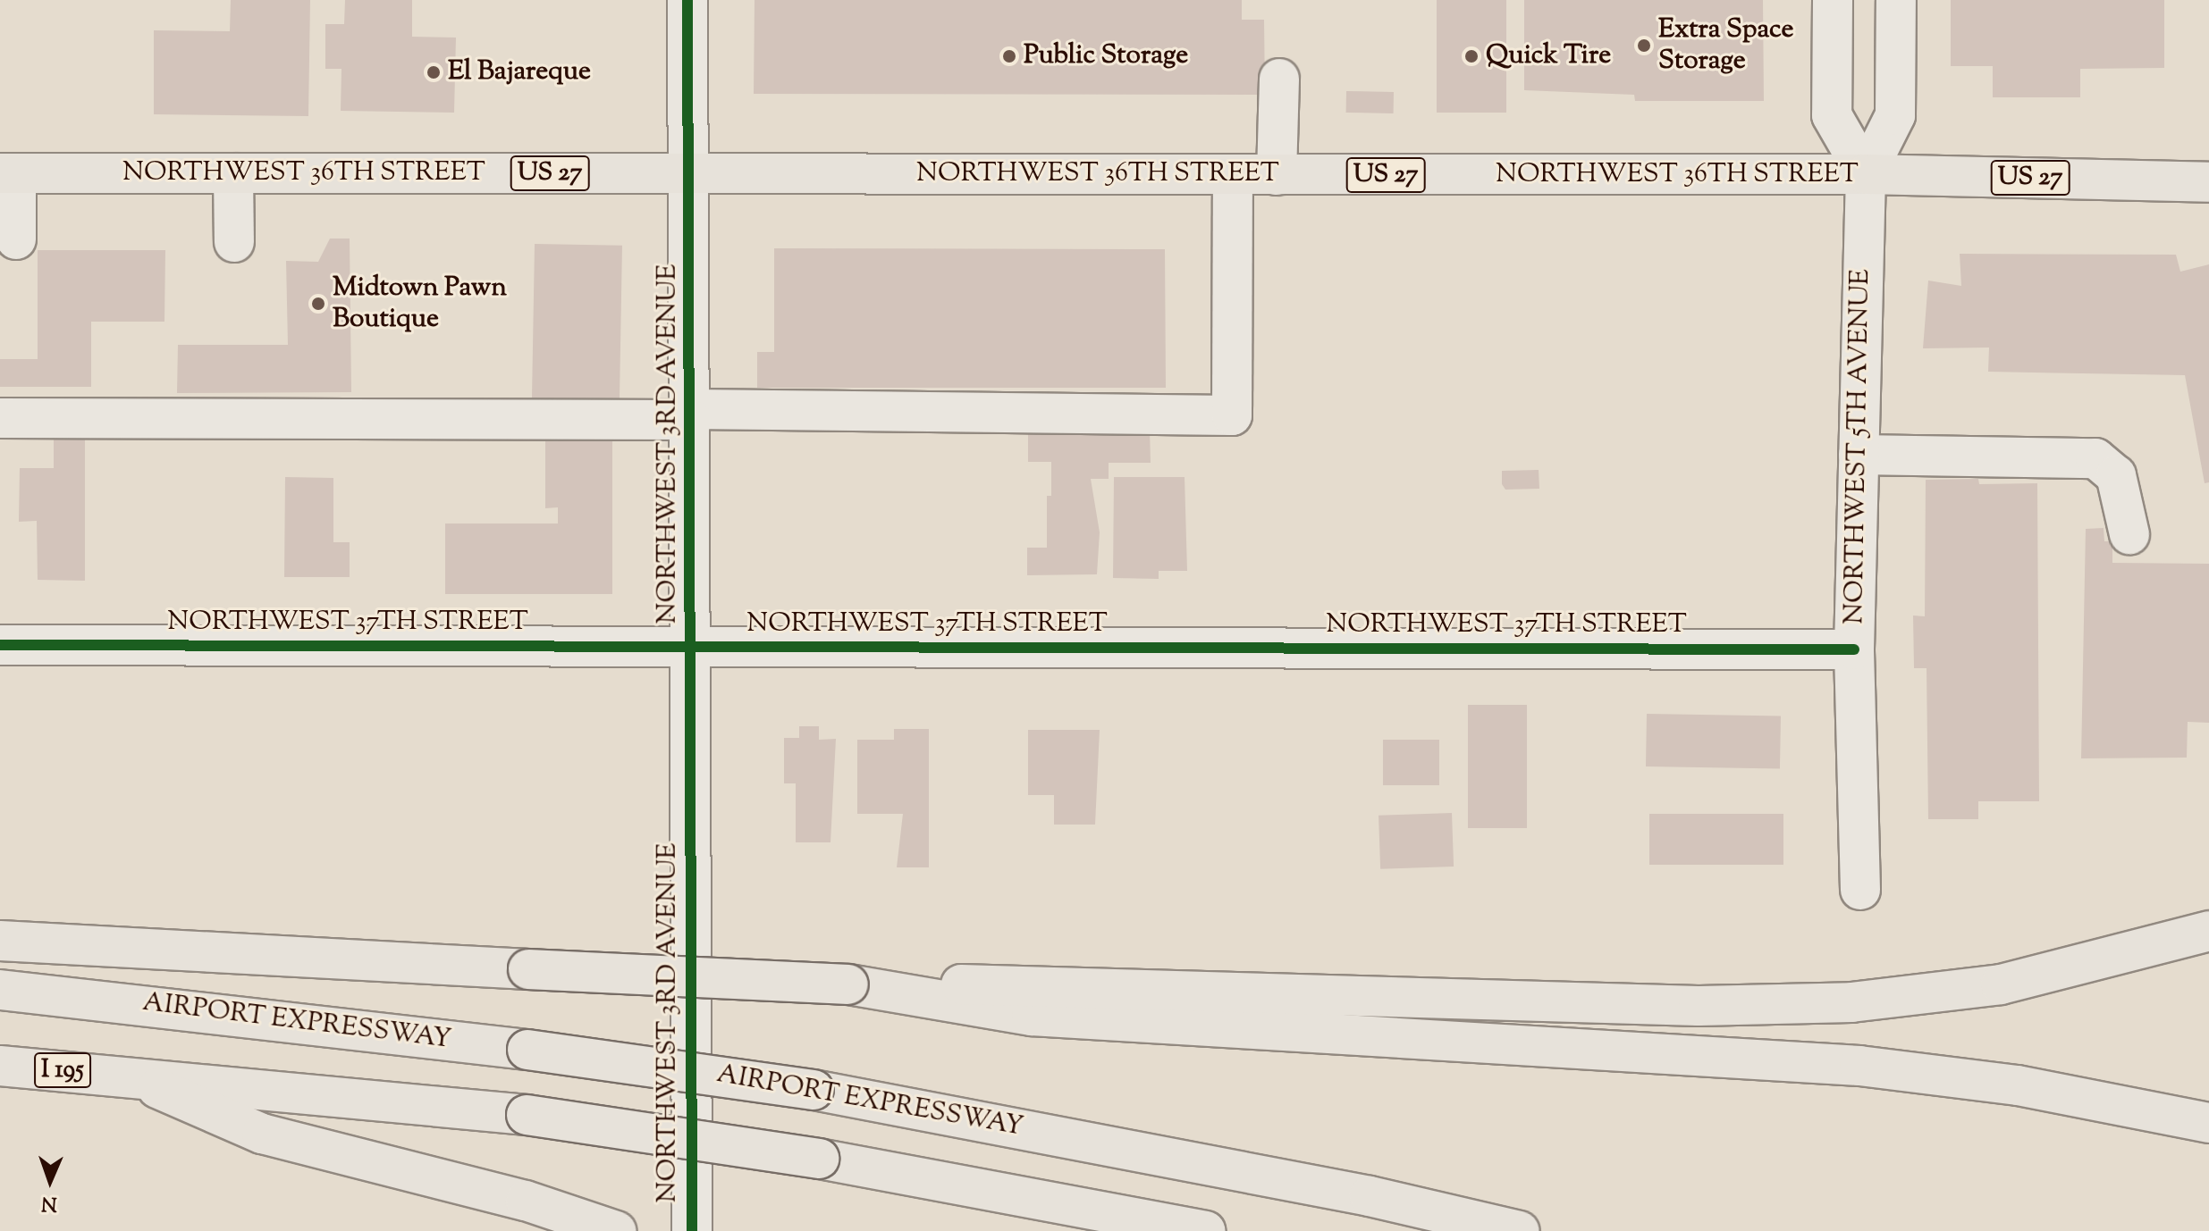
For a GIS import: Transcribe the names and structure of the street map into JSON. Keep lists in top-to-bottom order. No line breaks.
{"streets":{"main road":["NORTHWEST 36TH STREET","US 27","AIRPORT EXPRESSWAY","I 195"],"street":["NORTHWEST 3RD AVENUE","NORTHWEST 5TH AVENUE","NORTHWEST 37TH STREET"]},"crossings":[["NORTHWEST 36TH STREET","NORTHWEST 3RD AVENUE"],["NORTHWEST 36TH STREET","NORTHWEST 5TH AVENUE"],["NORTHWEST 3RD AVENUE","NORTHWEST 37TH STREET"],["NORTHWEST 5TH AVENUE","NORTHWEST 37TH STREET"]],"places":["Extra Space Storage","Public Storage","Quick Tire","El Bajareque","Midtown Pawn Boutique"],"north":"bottom"}
